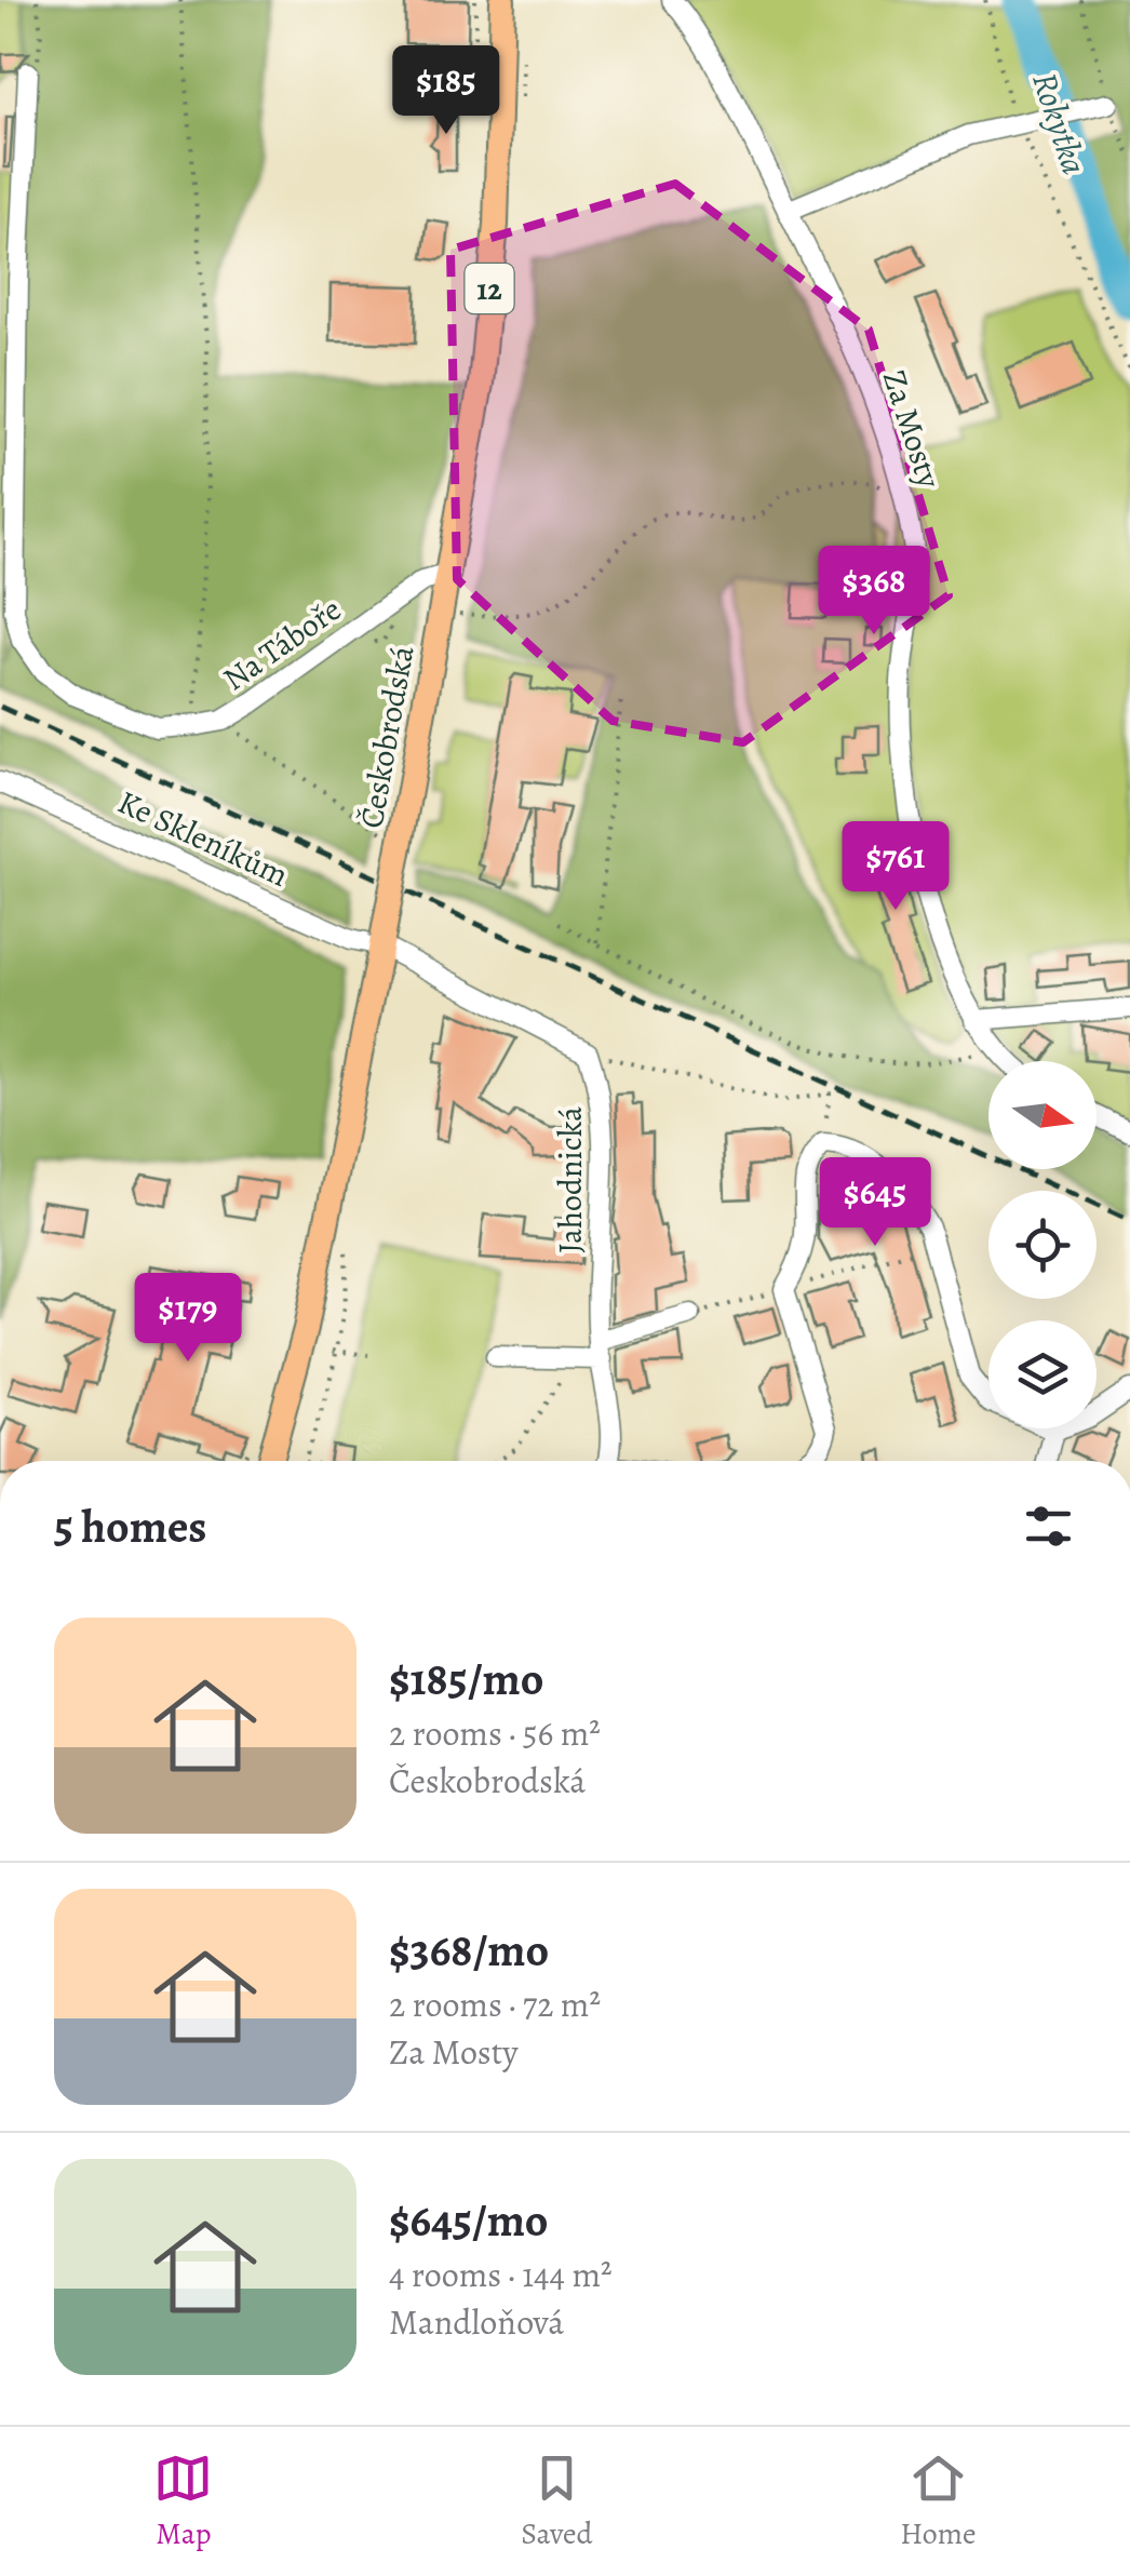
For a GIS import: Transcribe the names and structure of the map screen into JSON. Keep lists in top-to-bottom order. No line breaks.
{"streets":{"main road":["12","Českobrodská"],"street":["Za Mosty","Na Táboře","Ke Skleníkům","Jahodnická"]},"crossings":[["Na Táboře","Českobrodská"],["Českobrodská","Ke Skleníkům"]],"water":["Rokytka"],"north":"right","page":{"price":["$185","$368","$761","$645","$179"],"heading":"5 homes","list":[{"name":"$185/mo","note":"2 rooms · 56 m² · Českobrodská"},{"name":"$368/mo","note":"2 rooms · 72 m² · Za Mosty"},{"name":"$645/mo","note":"4 rooms · 144 m² · Mandloňová"}],"tabs":["Map","Saved","Home"]}}
